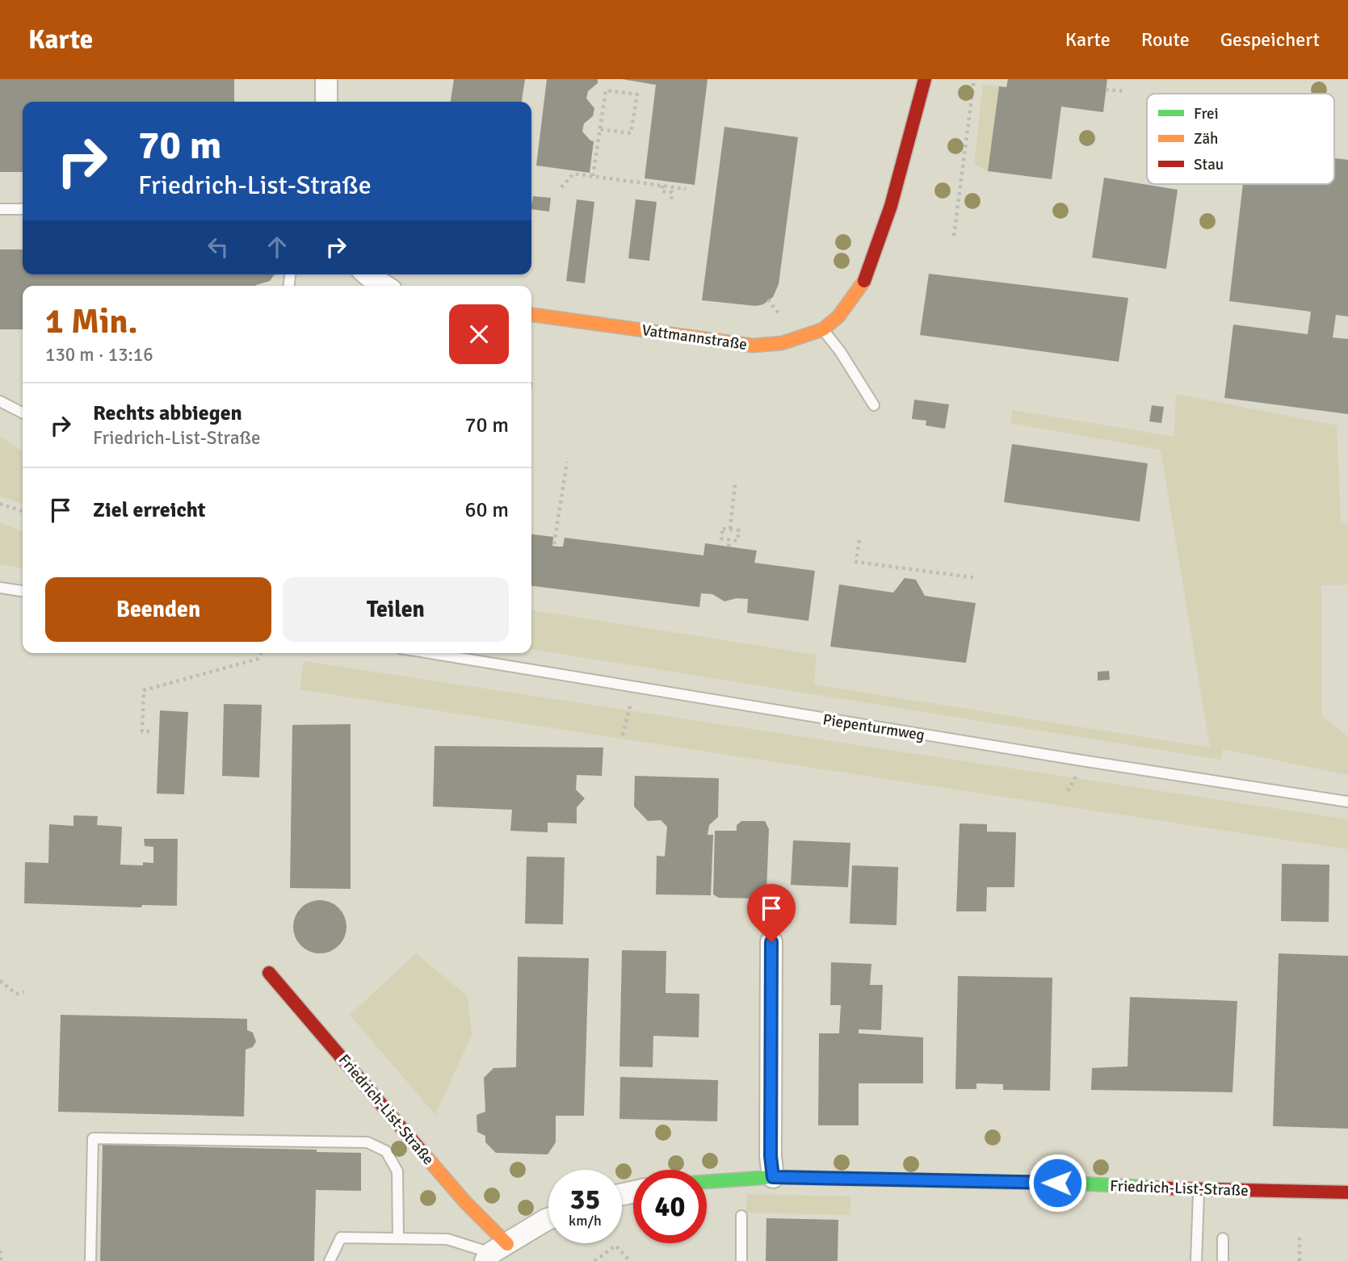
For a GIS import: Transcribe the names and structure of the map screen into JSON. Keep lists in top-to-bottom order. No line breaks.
{"streets":{"street":["Vattmannstraße","Friedrich-List-Straße"],"lane":["Piepenturmweg"]},"legend":["Frei","Zäh","Stau"],"page":{"header":"Karte","nav":["Karte","Route","Gespeichert"],"turn":["70 m","Friedrich-List-Straße"],"heading":["1 Min.","130 m · 13:16"],"list":[{"name":"Rechts abbiegen","note":"Friedrich-List-Straße","value":"70 m"},{"name":"Ziel erreicht","value":"60 m"}],"buttons":["Beenden","Teilen"],"speed":"35 km/h","limit":"40"}}
